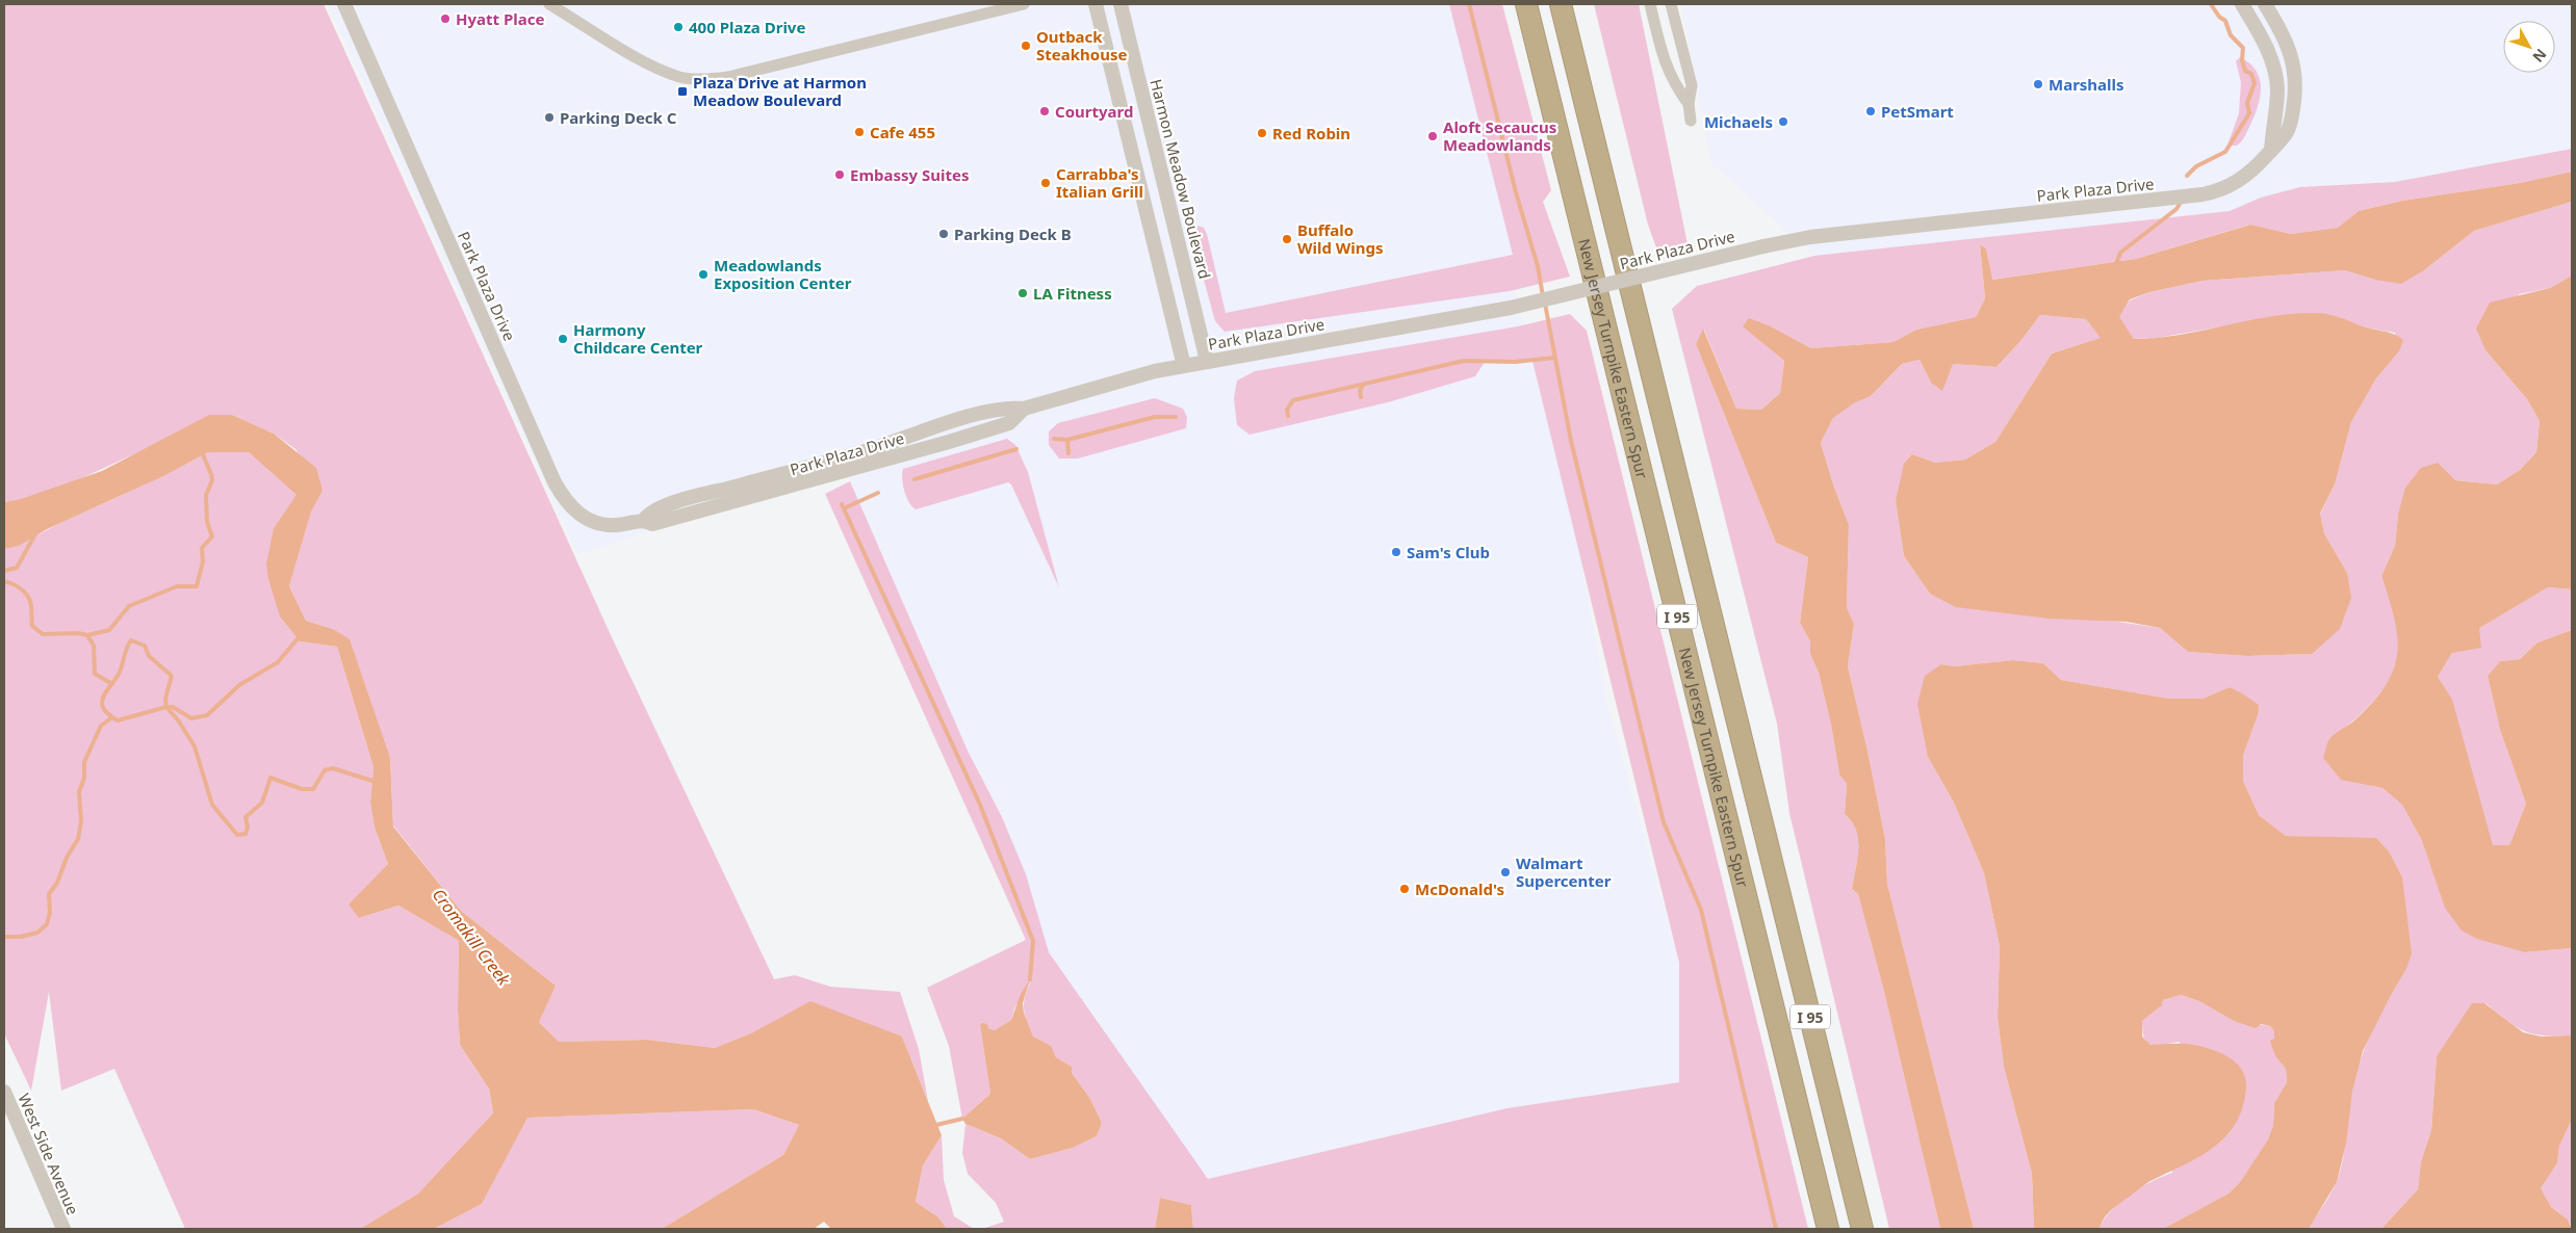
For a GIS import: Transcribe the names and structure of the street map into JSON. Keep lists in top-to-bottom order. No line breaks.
{"streets":{"highway":["New Jersey Turnpike Eastern Spur","I 95"],"street":["Harmon Meadow Boulevard","Park Plaza Drive","West Side Avenue"]},"crossings":[["Harmon Meadow Boulevard","Park Plaza Drive"]],"water":["Cromakill Creek"],"places":{"other":["Hyatt Place","400 Plaza Drive","Outback Steakhouse","Marshalls","Courtyard","PetSmart","Parking Deck C","Michaels","Cafe 455","Red Robin","Aloft Secaucus Meadowlands","Embassy Suites","Carrabba's Italian Grill","Parking Deck B","Buffalo Wild Wings","Meadowlands Exposition Center","LA Fitness","Harmony Childcare Center","Sam's Club","Walmart Supercenter","McDonald's"],"transit":["Plaza Drive at Harmon Meadow Boulevard"]},"north":"bottom right"}
